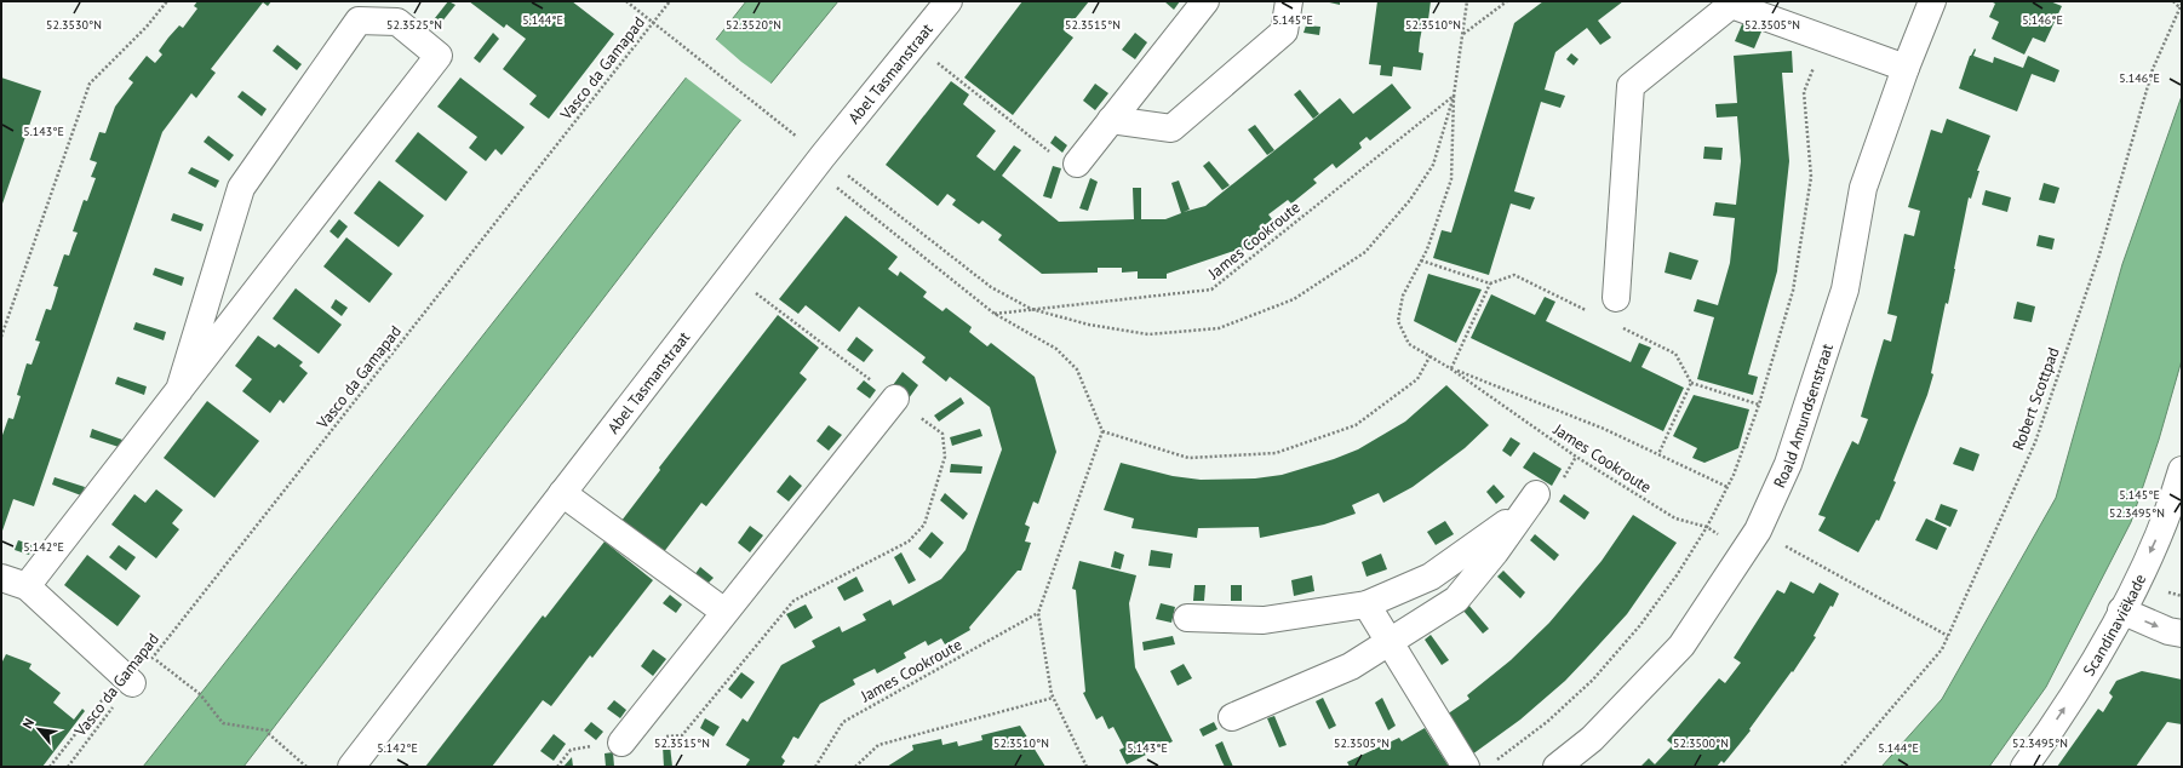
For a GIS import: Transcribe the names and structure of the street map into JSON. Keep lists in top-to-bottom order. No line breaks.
{"streets":{"street":["Abel Tasmanstraat","Roald Amundsenstraat","Scandinaviëkade"],"path":["Vasco da Gamapad","James Cookroute","Robert Scottpad"]},"crossings":[["Abel Tasmanstraat","James Cookroute"],["James Cookroute","Robert Scottpad"],["James Cookroute","Roald Amundsenstraat"]],"north":"top left","coordinates":["5.146°E","5.144°E","5.145°E","52.3530°N","52.3525°N","52.3520°N","52.3515°N","52.3510°N","52.3505°N","5.143°E","52.3495°N","5.142°E","52.3500°N"]}
